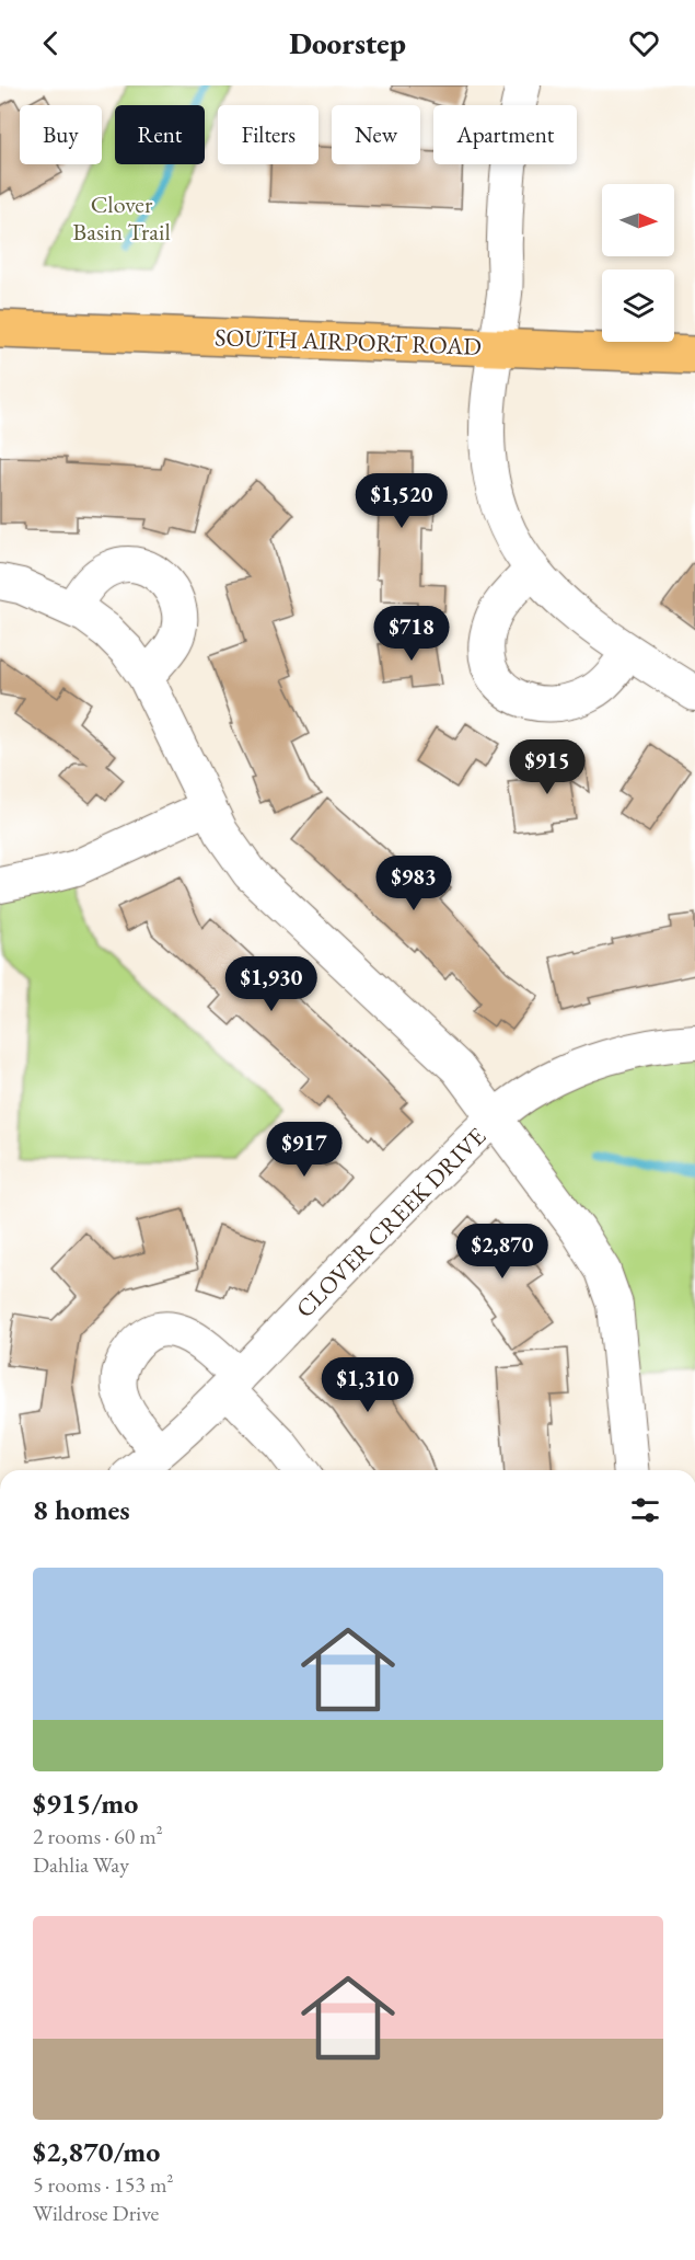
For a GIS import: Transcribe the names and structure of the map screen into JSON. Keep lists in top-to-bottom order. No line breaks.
{"streets":{"main road":["SOUTH AIRPORT ROAD"],"street":["CLOVER CREEK DRIVE"]},"parks":["Clover Basin Trail"],"north":"right","page":{"header":"Doorstep","chip":["Buy","Rent","Filters","New","Apartment"],"price":["$1,520","$718","$915","$983","$1,930","$917","$2,870","$1,310"],"heading":"8 homes","list":[{"name":"$915/mo","note":"2 rooms · 60 m² · Dahlia Way"},{"name":"$2,870/mo","note":"5 rooms · 153 m² · Wildrose Drive"}]}}
